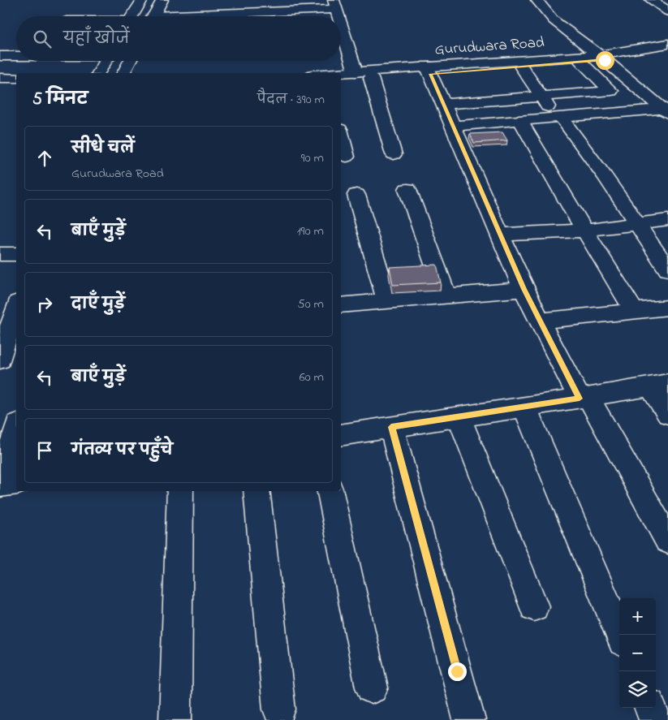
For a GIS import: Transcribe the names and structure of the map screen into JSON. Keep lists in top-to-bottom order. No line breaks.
{"streets":{"street":["Gurudwara Road"]},"page":{"search":"यहाँ खोजें","heading":["5 मिनट","पैदल · 390 m"],"list":[["सीधे चलें","Gurudwara Road","90 m"],["बाएँ मुड़ें","190 m"],["दाएँ मुड़ें","50 m"],["बाएँ मुड़ें","60 m"],"गंतव्य पर पहुँचे"],"map_buttons":["+","−"]}}
